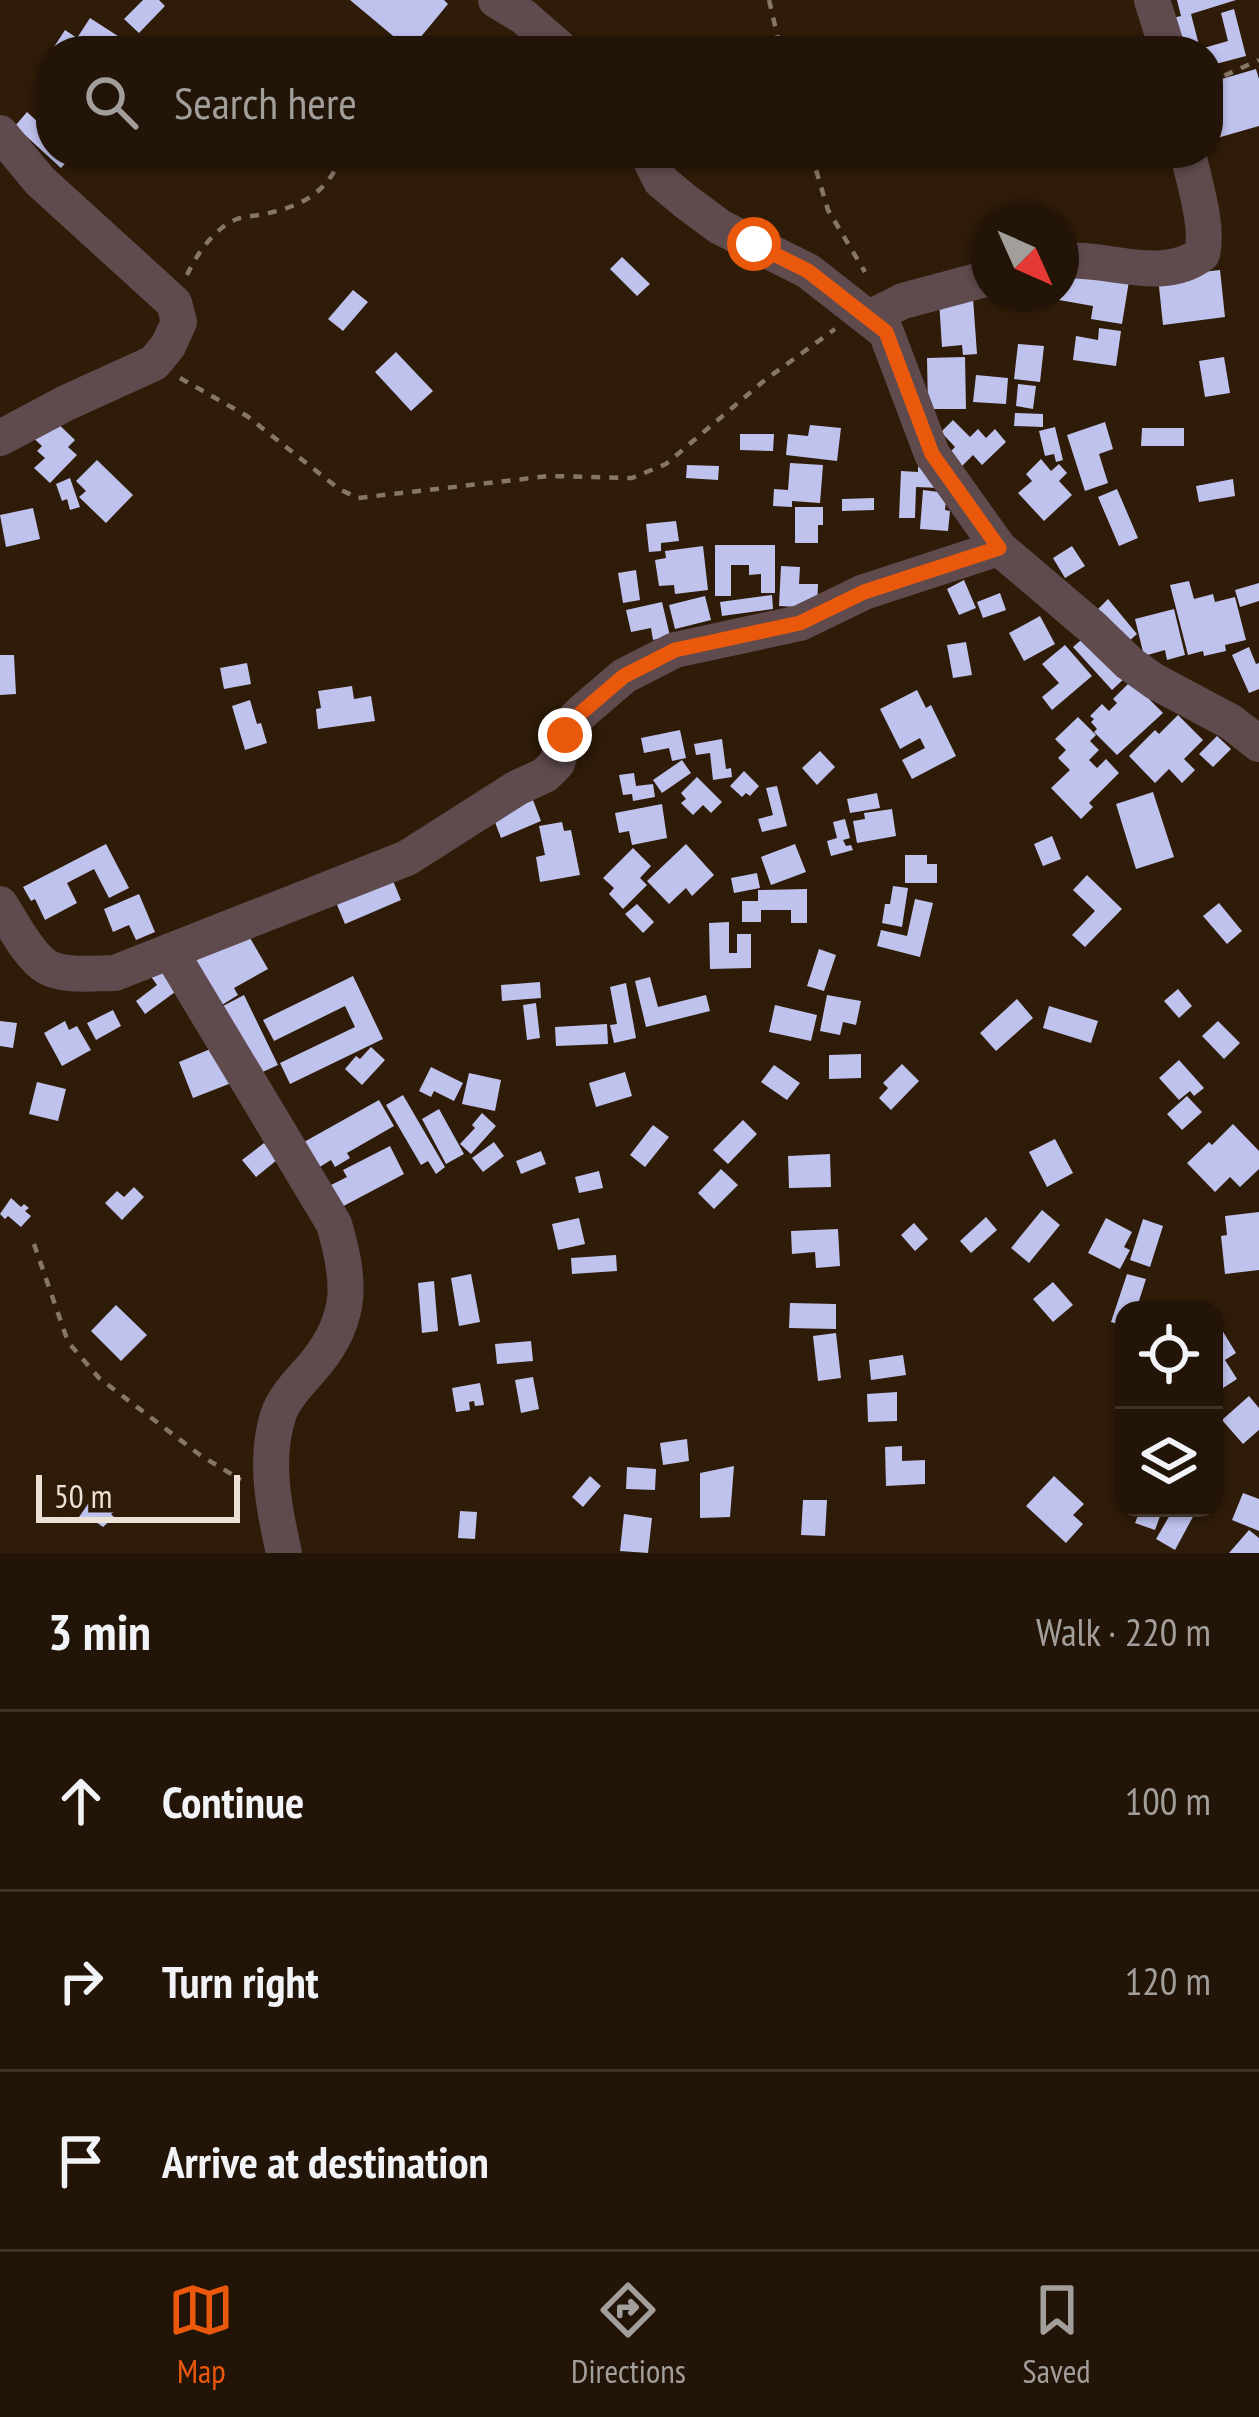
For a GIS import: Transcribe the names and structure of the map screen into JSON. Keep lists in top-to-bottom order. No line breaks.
{"scale_bar":"50 m","north":"bottom right","page":{"search":"Search here","scale":"50 m","heading":["3 min","Walk · 220 m"],"list":[["Continue","100 m"],["Turn right","120 m"],"Arrive at destination"],"nav":["Map","Directions","Saved"]}}
